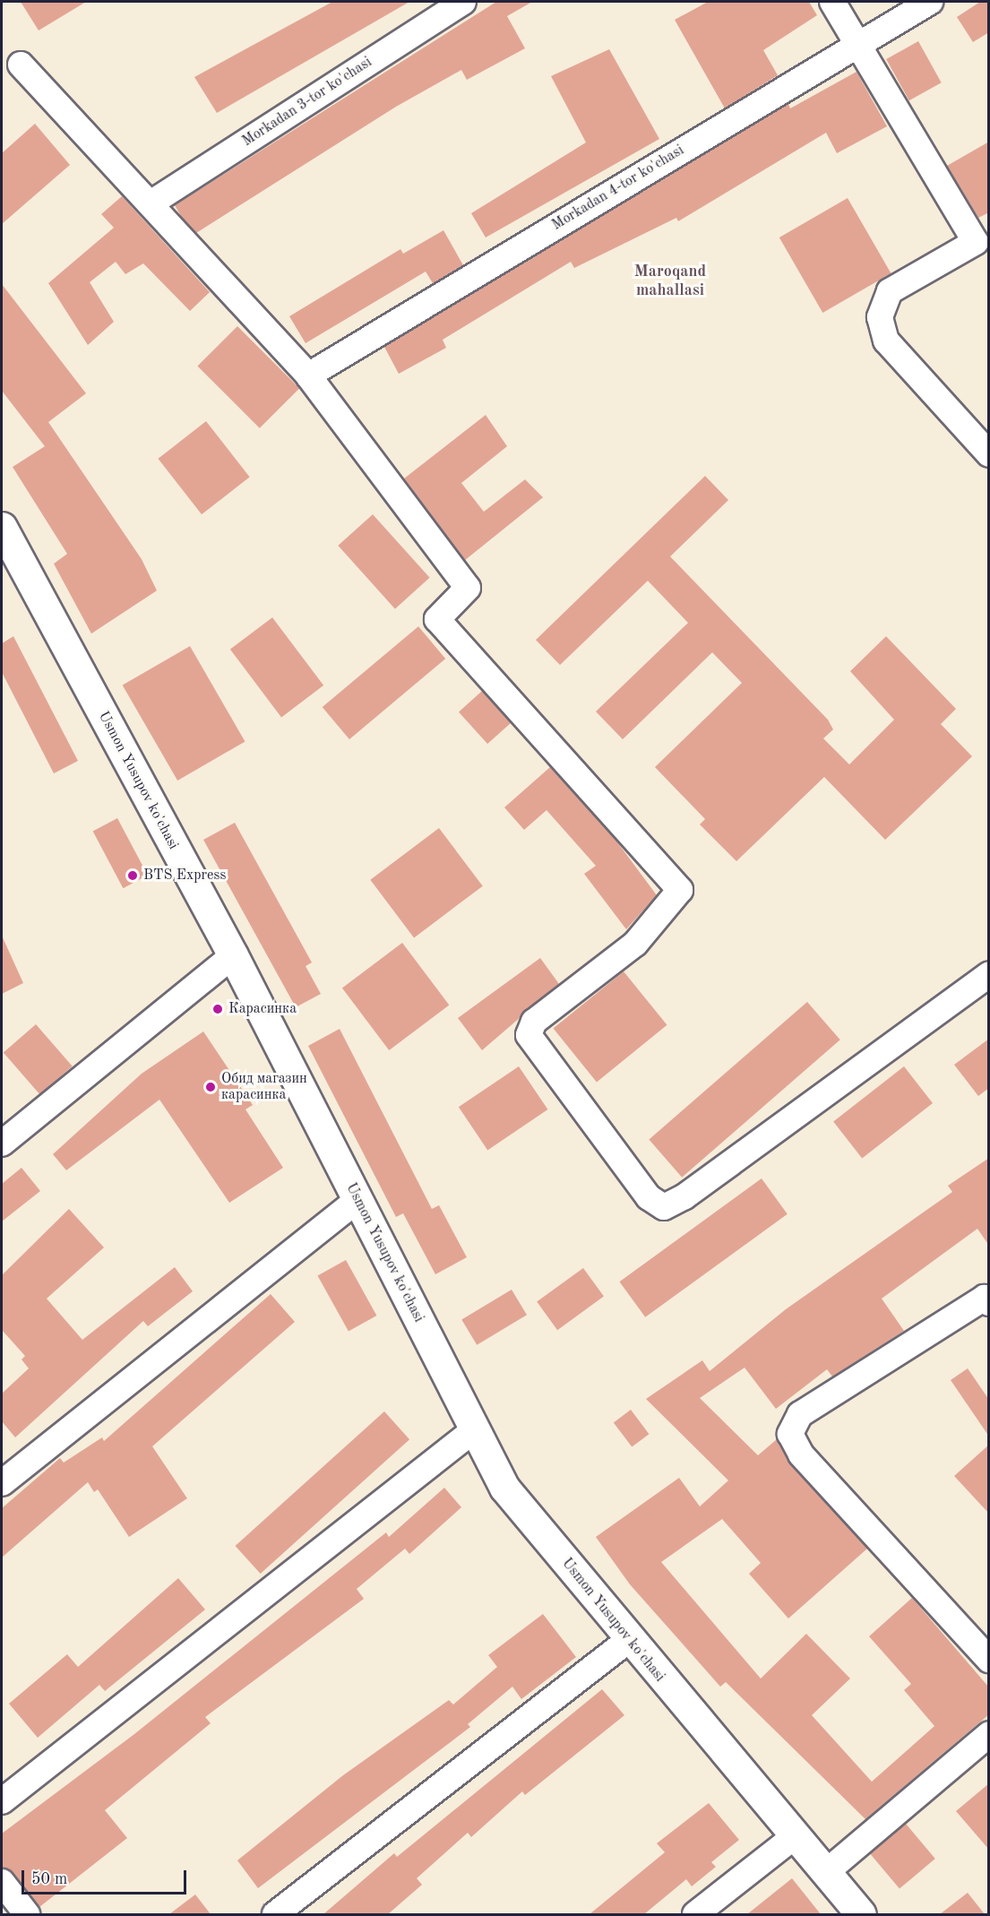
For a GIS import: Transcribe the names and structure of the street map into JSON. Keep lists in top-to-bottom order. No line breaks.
{"streets":{"main road":["Usmon Yusupov ko'chasi"],"street":["Morkadan 3-tor ko'chasi","Morkadan 4-tor ko'chasi"]},"districts":["Maroqand mahallasi"],"places":["BTS Express","Карасинка","Обид магазин карасинка"],"scale_bar":"50 m"}
